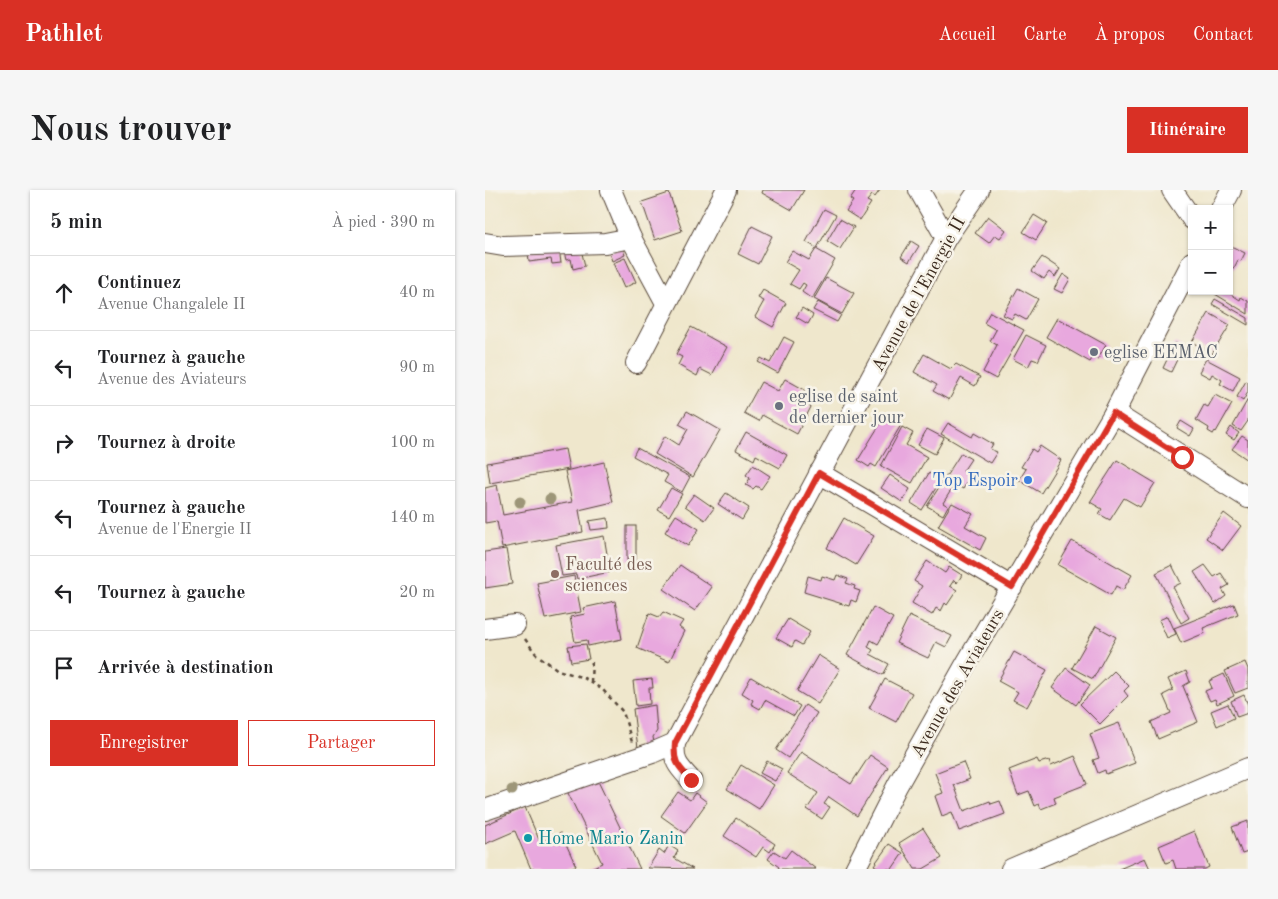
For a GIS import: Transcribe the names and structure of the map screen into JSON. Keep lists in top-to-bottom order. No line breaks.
{"streets":{"street":["Avenue de l'Energie II","Avenue des Aviateurs"]},"places":["eglise EEMAC","eglise de saint de dernier jour","Top Espoir","Faculté des sciences","Home Mario Zanin"],"page":{"header":"Pathlet","nav":["Accueil","Carte","À propos","Contact"],"buttons":["Itinéraire",["Enregistrer","Partager"]],"title":"Nous trouver","heading":["5 min","À pied · 390 m"],"map_buttons":["+","−"],"list":[["Continuez","Avenue Changalele II","40 m"],["Tournez à gauche","Avenue des Aviateurs","90 m"],["Tournez à droite","100 m"],["Tournez à gauche","Avenue de l'Energie II","140 m"],["Tournez à gauche","20 m"],"Arrivée à destination"]}}
